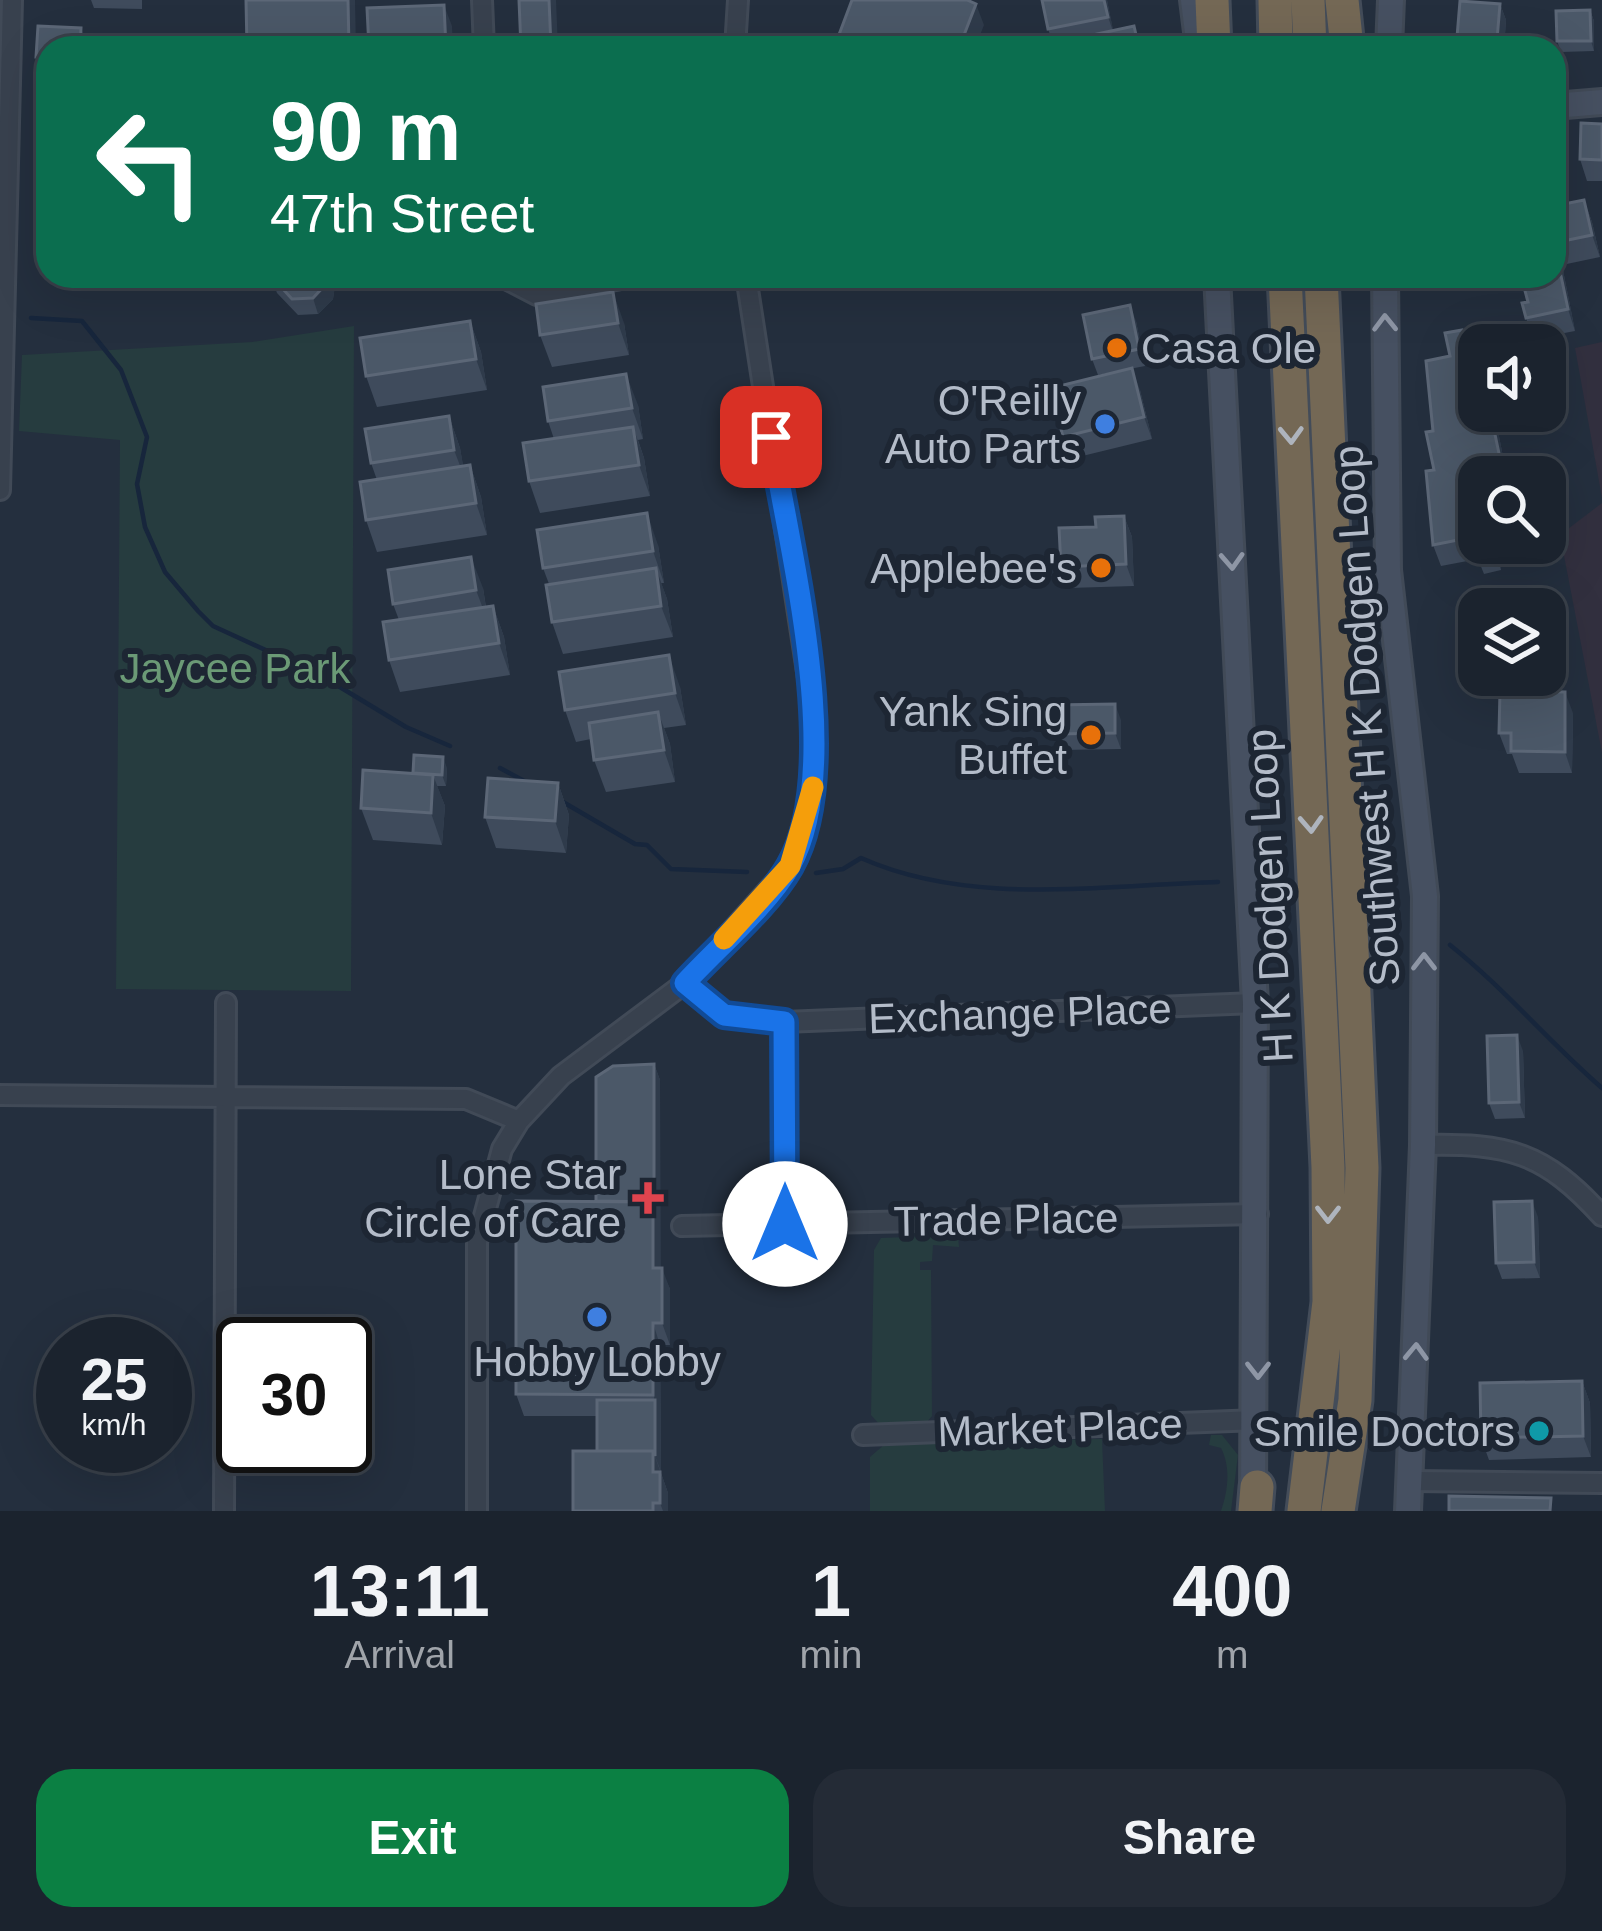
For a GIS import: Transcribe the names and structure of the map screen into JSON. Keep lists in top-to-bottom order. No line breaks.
{"streets":{"highway":["H K Dodgen Loop"],"main road":["Southwest H K Dodgen Loop"],"street":["Exchange Place","Trade Place","Market Place"]},"parks":["Jaycee Park"],"places":{"other":["Casa Ole","O'Reilly Auto Parts","Applebee's","Yank Sing Buffet","Hobby Lobby","Smile Doctors"],"health":["Lone Star Circle of Care"]},"page":{"turn":["90 m","47th Street"],"speed":"25 km/h","limit":"30","eta":["13:11","Arrival","1","min","400","m"],"buttons":["Exit","Share"]}}
